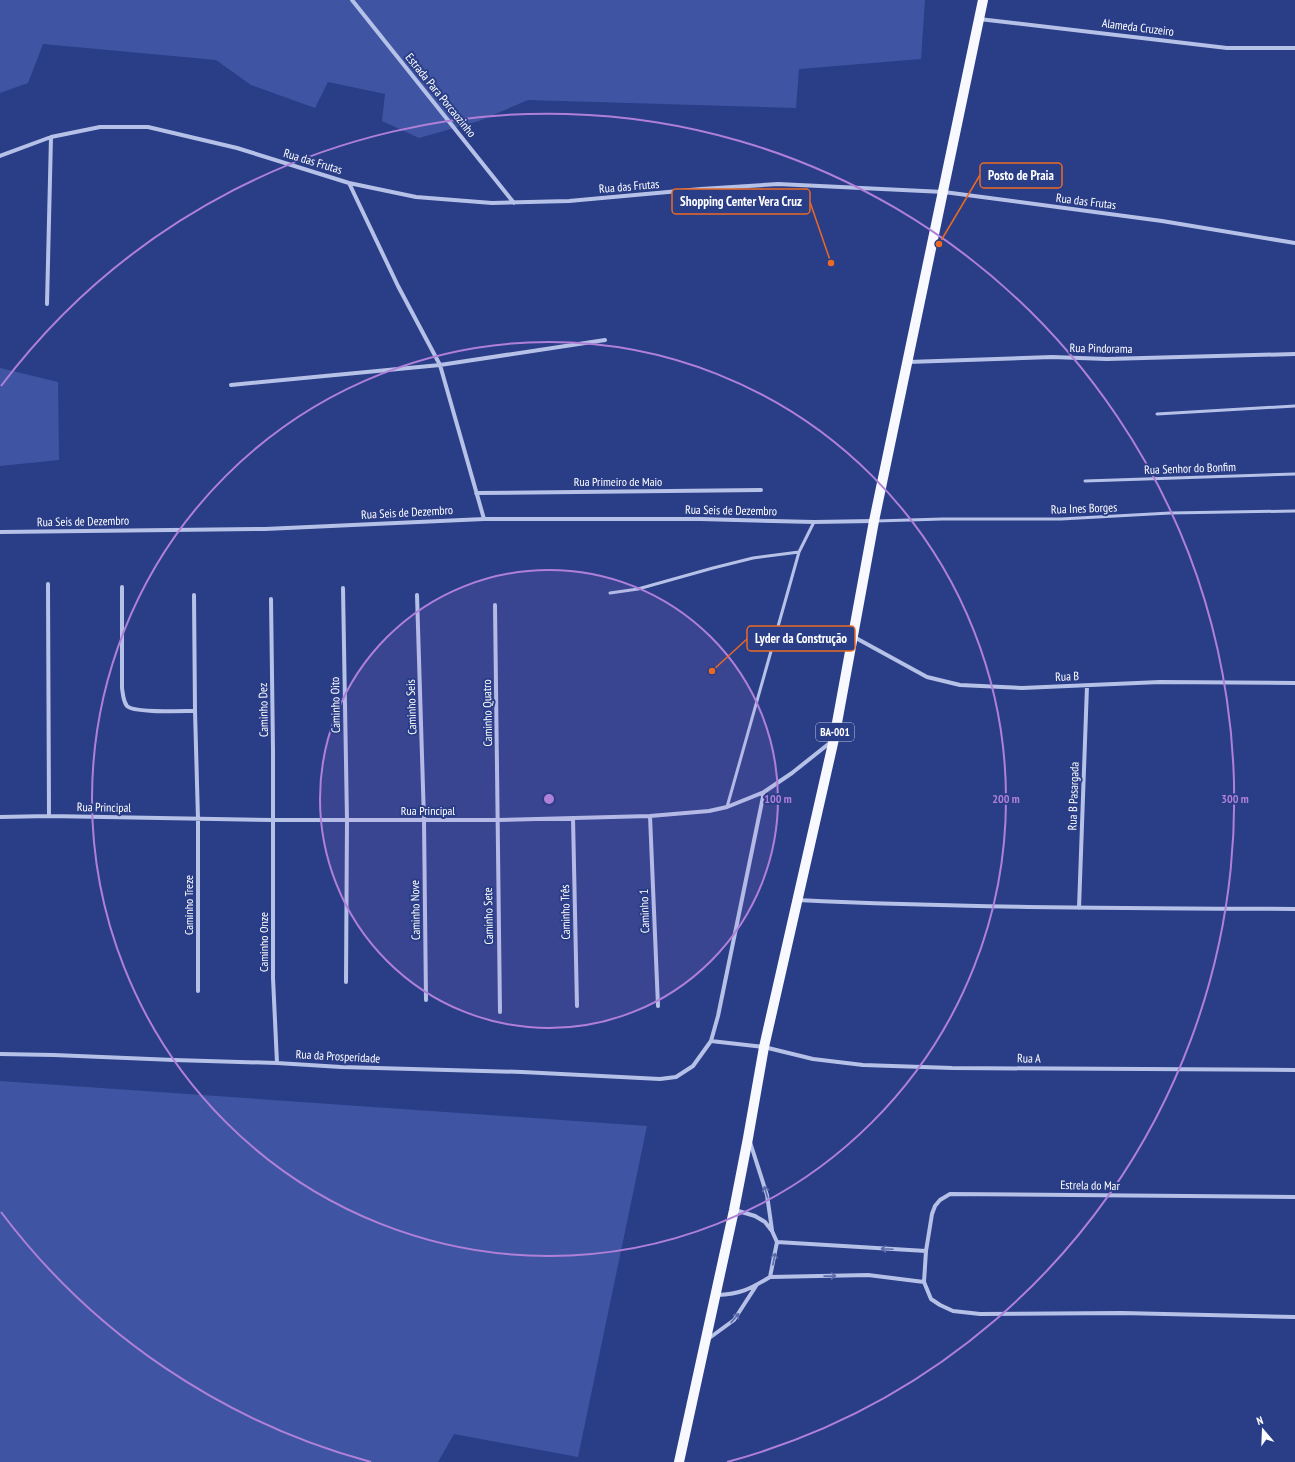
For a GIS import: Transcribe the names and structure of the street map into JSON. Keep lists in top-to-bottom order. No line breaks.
{"streets":{"main road":["BA-001"],"street":["Alameda Cruzeiro","Estrada Para Porcaozinho","Rua das Frutas","Rua Pindorama","Rua Primeiro de Maio","Rua Seis de Dezembro","Rua B","Caminho Oito","Caminho Seis","Caminho Dez","Caminho Quatro","Rua B Pasargada","Rua Principal","Caminho Treze","Caminho Nove","Caminho 1","Caminho Três","Caminho Sete","Caminho Onze","Rua da Prosperidade","Rua A","Estrela do Mar"],"lane":["Rua Senhor do Bonfim","Rua Ines Borges"]},"crossings":[["Alameda Cruzeiro","BA-001"],["Estrada Para Porcaozinho","Rua das Frutas"],["Rua das Frutas","BA-001"],["Rua Pindorama","BA-001"],["Rua Ines Borges","Rua Seis de Dezembro"],["Rua Ines Borges","BA-001"],["Rua Seis de Dezembro","BA-001"],["Rua B","BA-001"],["Rua B","Rua B Pasargada"],["Caminho Oito","Rua Principal"],["Caminho Seis","Rua Principal"],["Caminho Seis","Caminho Nove"],["Caminho Dez","Rua Principal"],["Caminho Dez","Caminho Onze"],["Caminho Quatro","Rua Principal"],["Caminho Quatro","Caminho Sete"],["BA-001","Rua Principal"],["BA-001","Rua A"],["Rua Principal","Caminho Treze"],["Rua Principal","Caminho Nove"],["Rua Principal","Caminho 1"],["Rua Principal","Caminho Três"],["Rua Principal","Caminho Sete"],["Rua Principal","Caminho Onze"],["Caminho Onze","Rua da Prosperidade"],["Rua da Prosperidade","Rua A"]],"places":["Posto de Praia","Shopping Center Vera Cruz","Lyder da Construção"],"north":"top","rings":["100 m","200 m","300 m"]}
